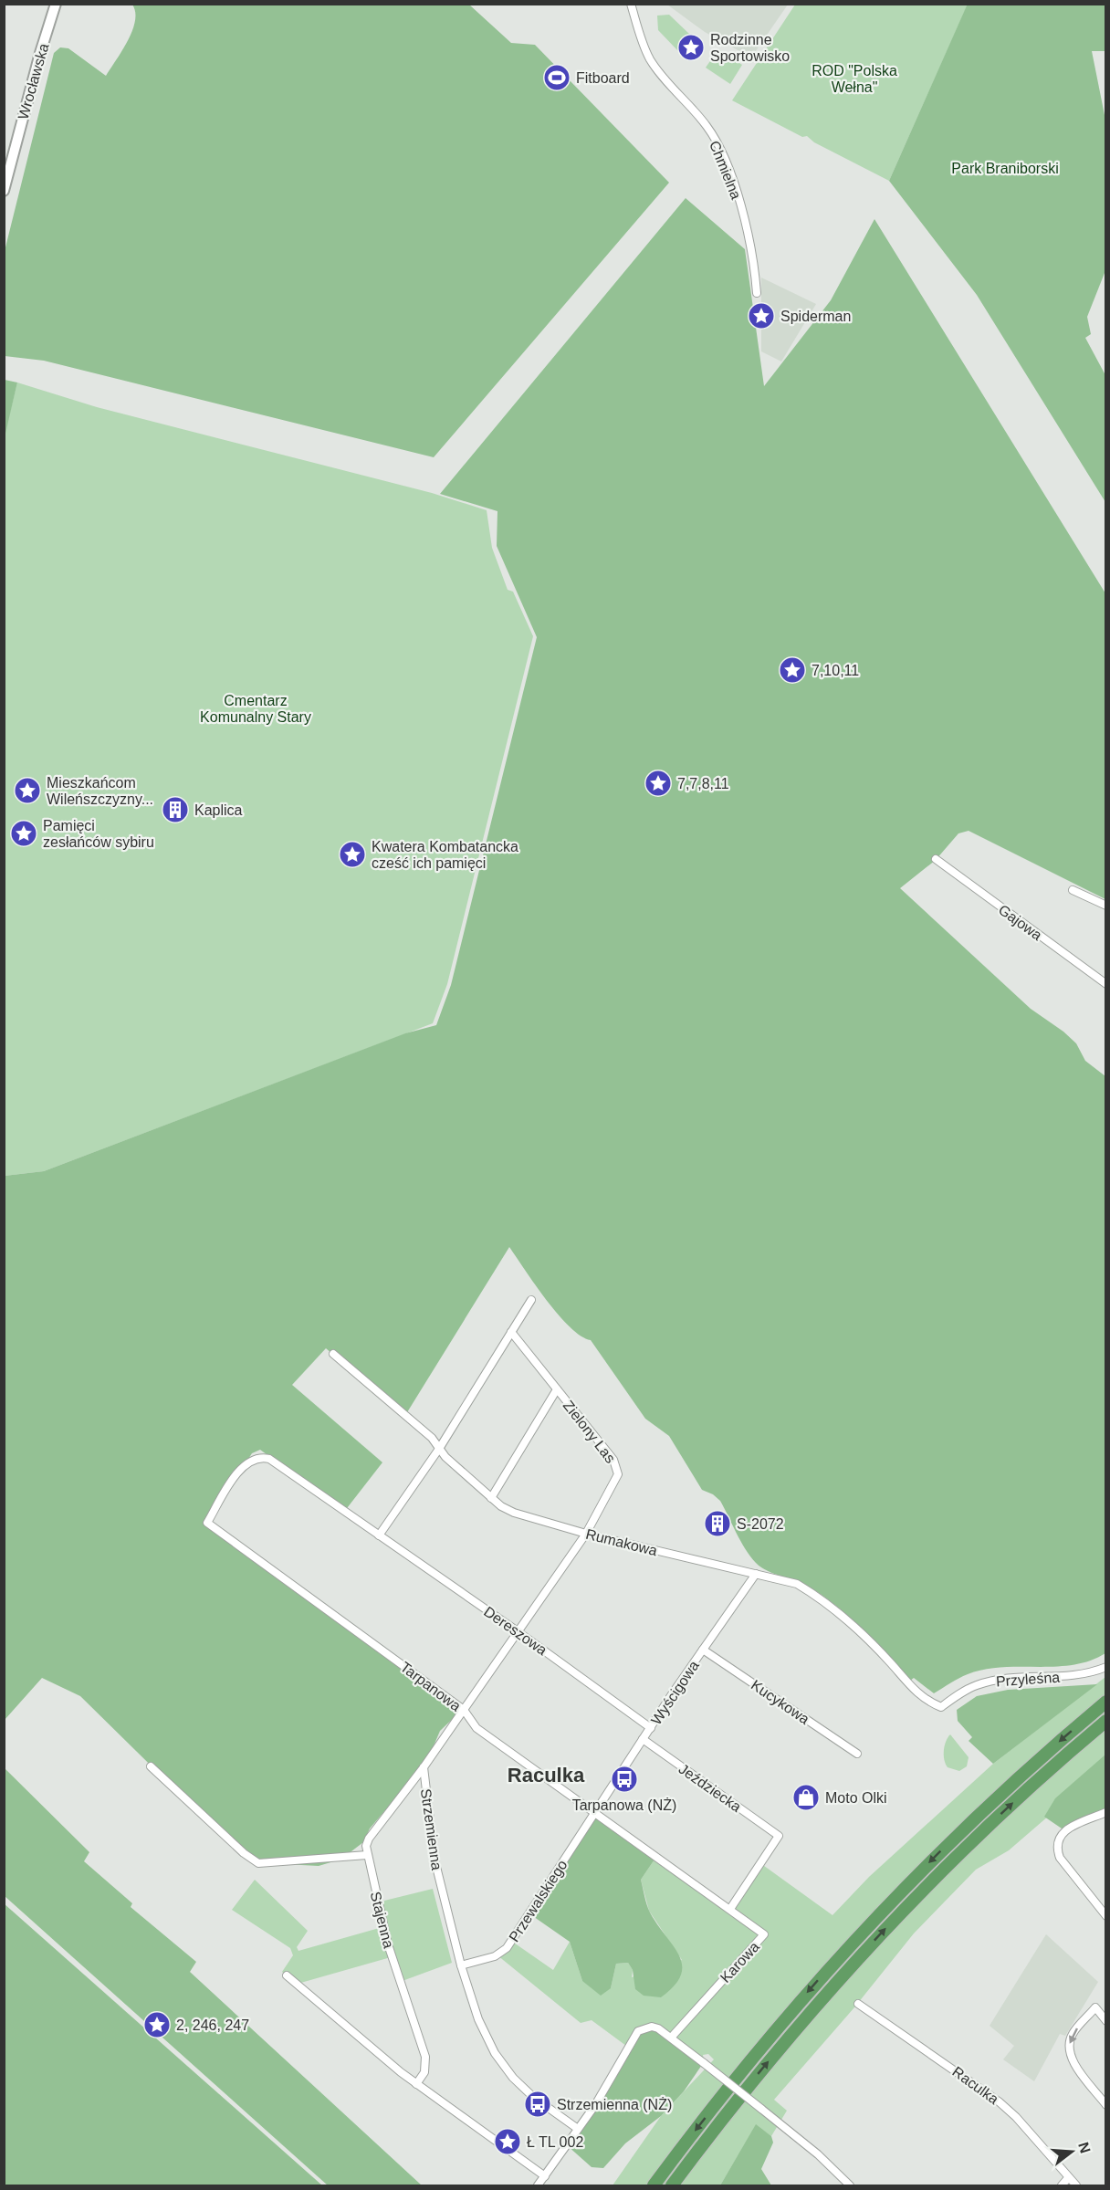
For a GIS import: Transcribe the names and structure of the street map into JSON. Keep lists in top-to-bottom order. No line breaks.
{"streets":{"main road":["Wrocławska"],"street":["Chmielna","Gajowa","Zielony Las","Rumakowa","Dereszowa","Przyleśna","Tarpanowa","Wyścigowa","Kucykowa","Jeździecka","Strzemienna","Przewalskiego","Stajenna","Karowa","Raculka"]},"crossings":[["Zielony Las","Rumakowa"],["Zielony Las","Strzemienna"],["Rumakowa","Przyleśna"],["Rumakowa","Wyścigowa"],["Rumakowa","Strzemienna"],["Dereszowa","Tarpanowa"],["Dereszowa","Wyścigowa"],["Dereszowa","Strzemienna"],["Tarpanowa","Wyścigowa"],["Tarpanowa","Jeździecka"],["Tarpanowa","Strzemienna"],["Tarpanowa","Przewalskiego"],["Tarpanowa","Karowa"],["Wyścigowa","Kucykowa"],["Wyścigowa","Jeździecka"],["Wyścigowa","Przewalskiego"],["Jeździecka","Karowa"],["Strzemienna","Przewalskiego"]],"districts":["Raculka"],"parks":["ROD \"Polska Wełna\"","Park Braniborski","Cmentarz Komunalny Stary"],"places":{"place":["Rodzinne Sportowisko","Spiderman","7,10,11","7,7,8,11","Mieszkańcom Wileńszczyzny...","Pamięci zesłańców sybiru","Kwatera Kombatancka cześć ich pamięci","2, 246, 247","Ł TL 002"],"sports":["Fitboard"],"building":["Kaplica","S-2072"],"bus stop":["Tarpanowa (NŻ)","Strzemienna (NŻ)"],"shop":["Moto Olki"]},"north":"right"}
